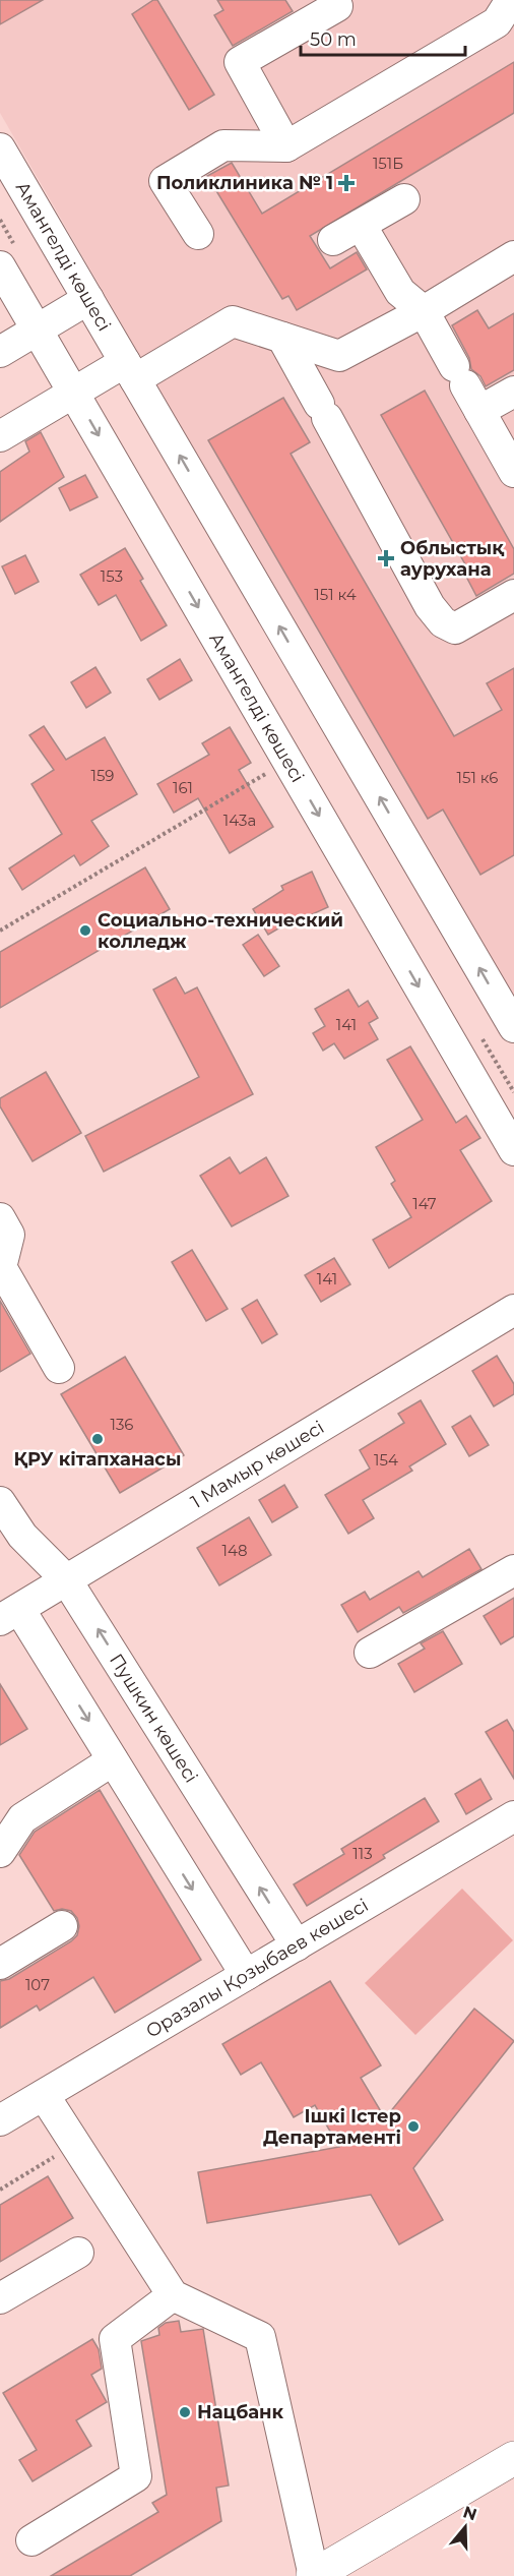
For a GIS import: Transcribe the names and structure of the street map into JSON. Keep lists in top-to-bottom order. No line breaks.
{"streets":{"street":["Амангелді көшесі","1 Мамыр көшесі","Пушкин көшесі","Оразалы Қозыбаев көшесі"]},"crossings":[["1 Мамыр көшесі","Пушкин көшесі"],["Пушкин көшесі","Оразалы Қозыбаев көшесі"]],"places":{"health":["Поликлиника № 1","Облыстық аурухана"],"other":["Социально-технический колледж","ҚРУ кітапханасы","Ішкі Істер Департаменті","Нацбанк"]},"house_numbers":["151Б","153","151 к4","159","151 к6","161","143а","141","147","141","136","154","148","113","107"],"scale_bar":"50 m","north":"top"}
